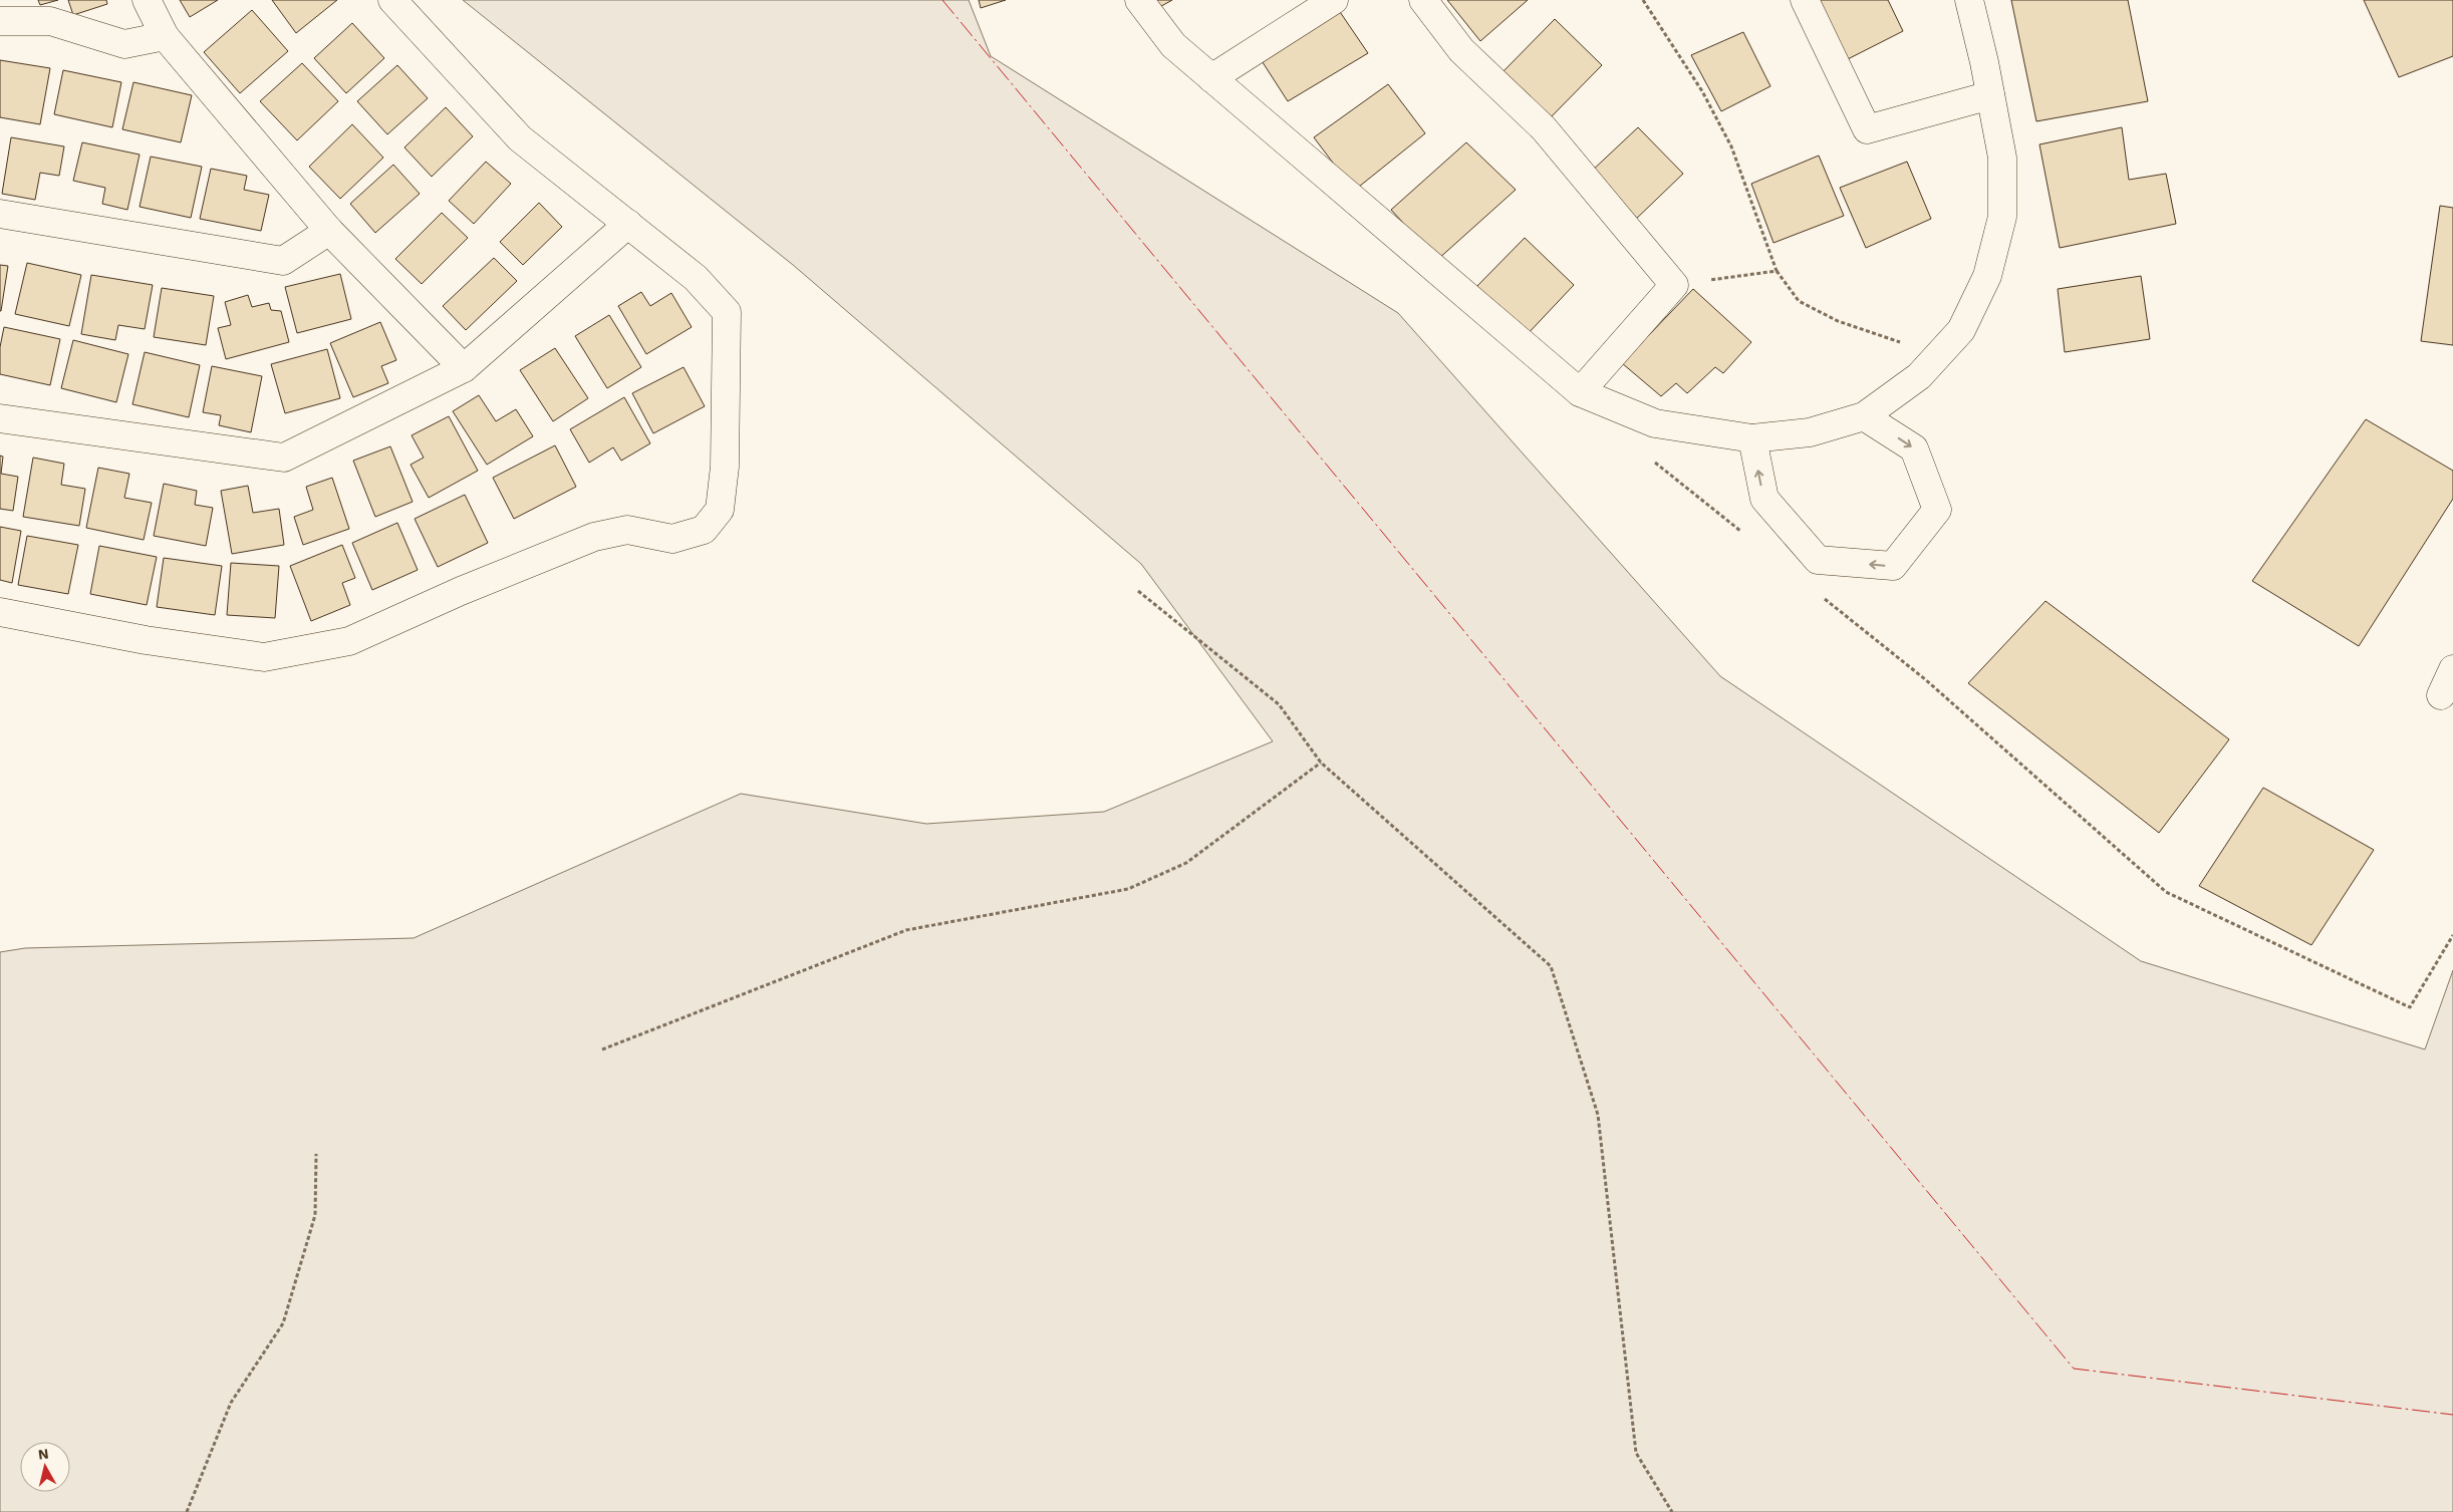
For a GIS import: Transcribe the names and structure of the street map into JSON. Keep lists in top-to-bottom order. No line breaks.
{"north":"top"}
